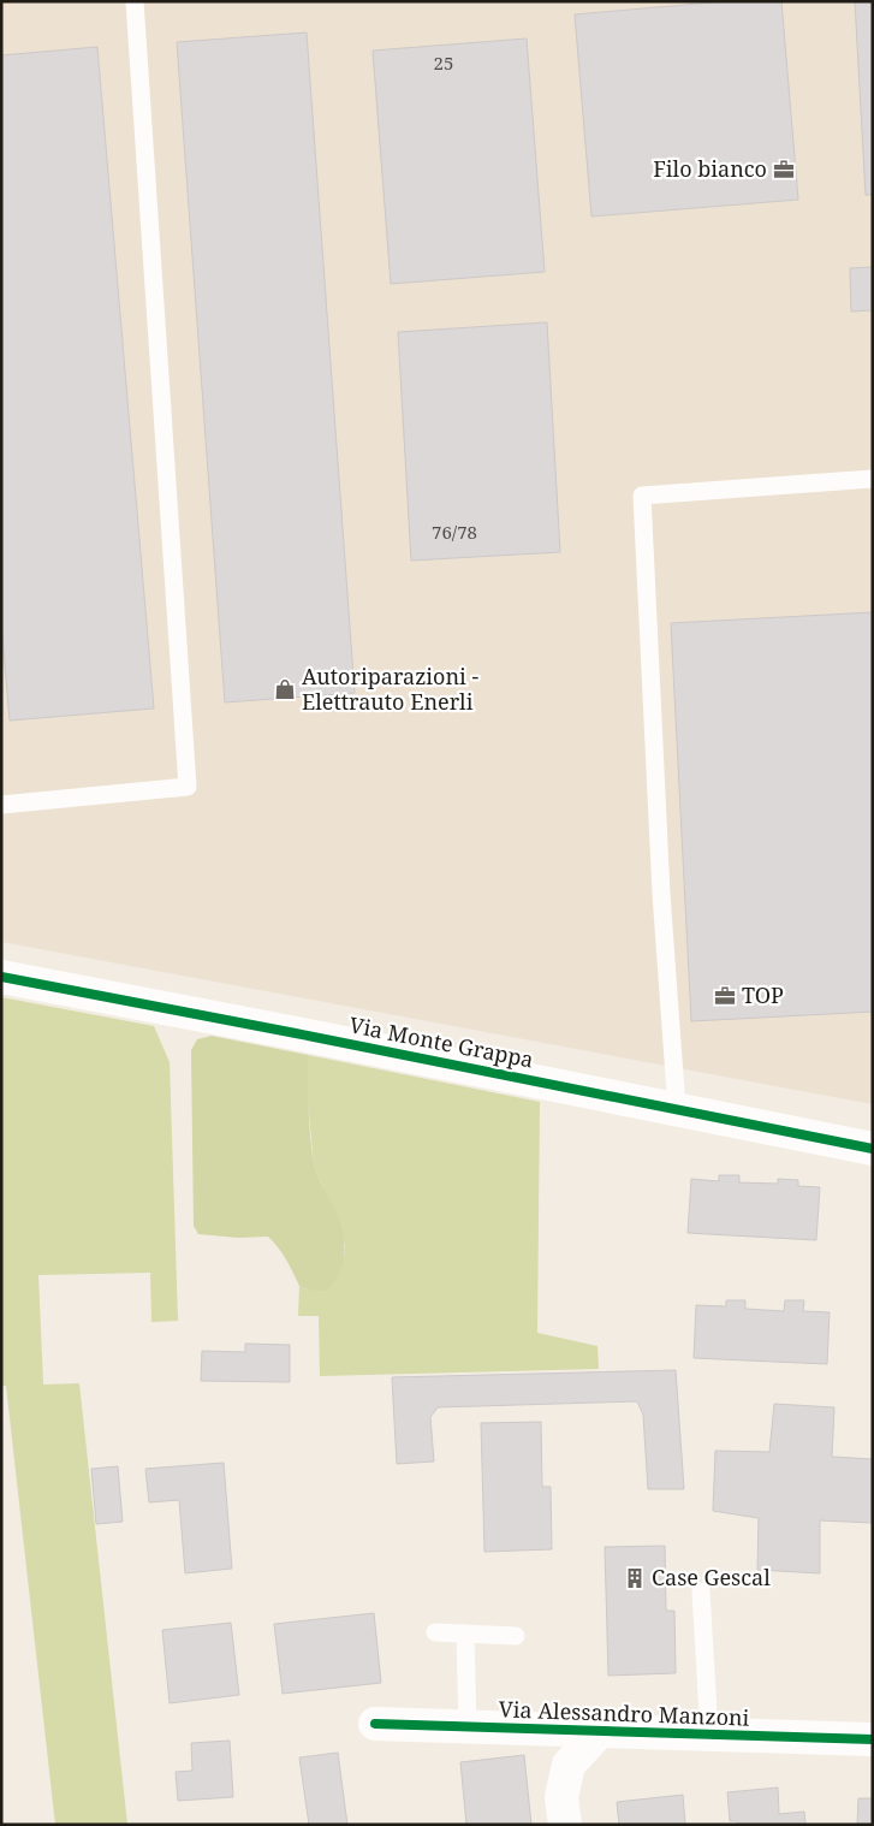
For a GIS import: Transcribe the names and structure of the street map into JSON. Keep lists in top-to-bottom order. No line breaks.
{"streets":{"street":["Via Monte Grappa","Via Alessandro Manzoni"]},"places":{"office":["Filo bianco","TOP"],"shop":["Autoriparazioni - Elettrauto Enerli"],"building":["Case Gescal"]},"house_numbers":["25","76/78"]}
